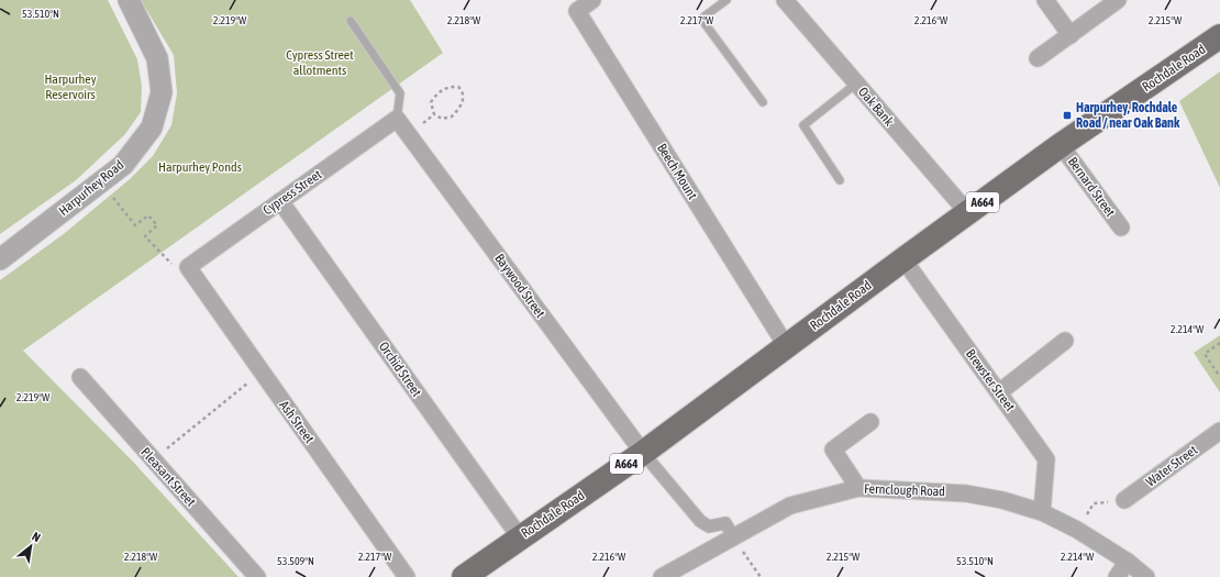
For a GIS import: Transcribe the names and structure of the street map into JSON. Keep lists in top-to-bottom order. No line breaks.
{"streets":{"main road":["Rochdale Road","A664"],"street":["Oak Bank","Beech Mount","Bernard Street","Harpurhey Road","Cypress Street","Baywood Street","Orchid Street","Brewster Street","Ash Street","Water Street","Pleasant Street","Fernclough Road"]},"crossings":[["Rochdale Road","Oak Bank"],["Rochdale Road","Beech Mount"],["Rochdale Road","Bernard Street"],["Rochdale Road","Baywood Street"],["Rochdale Road","Orchid Street"],["Rochdale Road","Brewster Street"],["Cypress Street","Baywood Street"],["Cypress Street","Orchid Street"],["Cypress Street","Ash Street"],["Brewster Street","Fernclough Road"]],"parks":["Cypress Street allotments","Harpurhey Reservoirs","Harpurhey Ponds"],"places":{"transit":["Harpurhey, Rochdale Road / near Oak Bank"]},"north":"top right","coordinates":["53.510°N","2.218°W","2.219°W","2.217°W","2.216°W","2.215°W","2.214°W","53.509°N"]}
